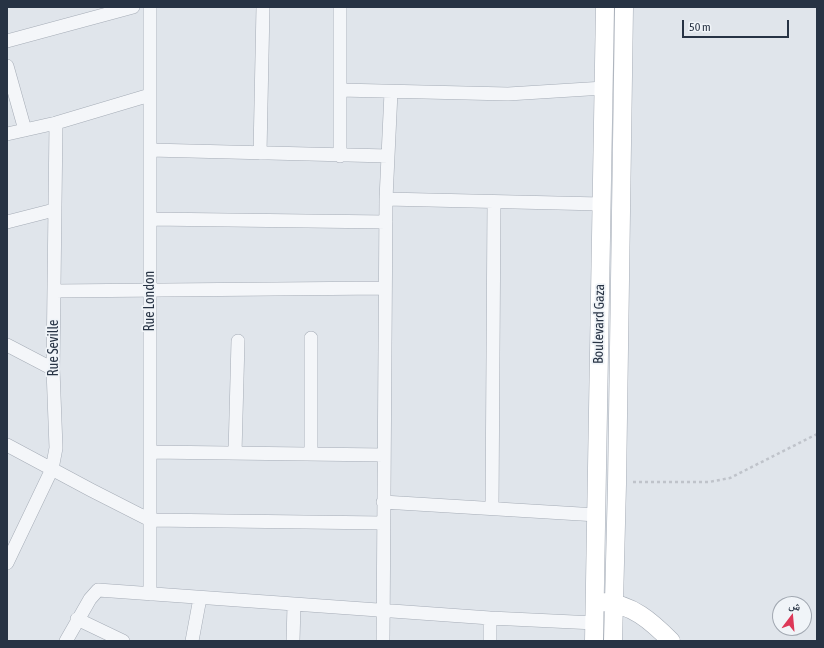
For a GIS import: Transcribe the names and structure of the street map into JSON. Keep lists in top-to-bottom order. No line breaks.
{"streets":{"street":["Rue London","Boulevard Gaza","Rue Seville"]},"scale_bar":"50 m","north":"top"}
